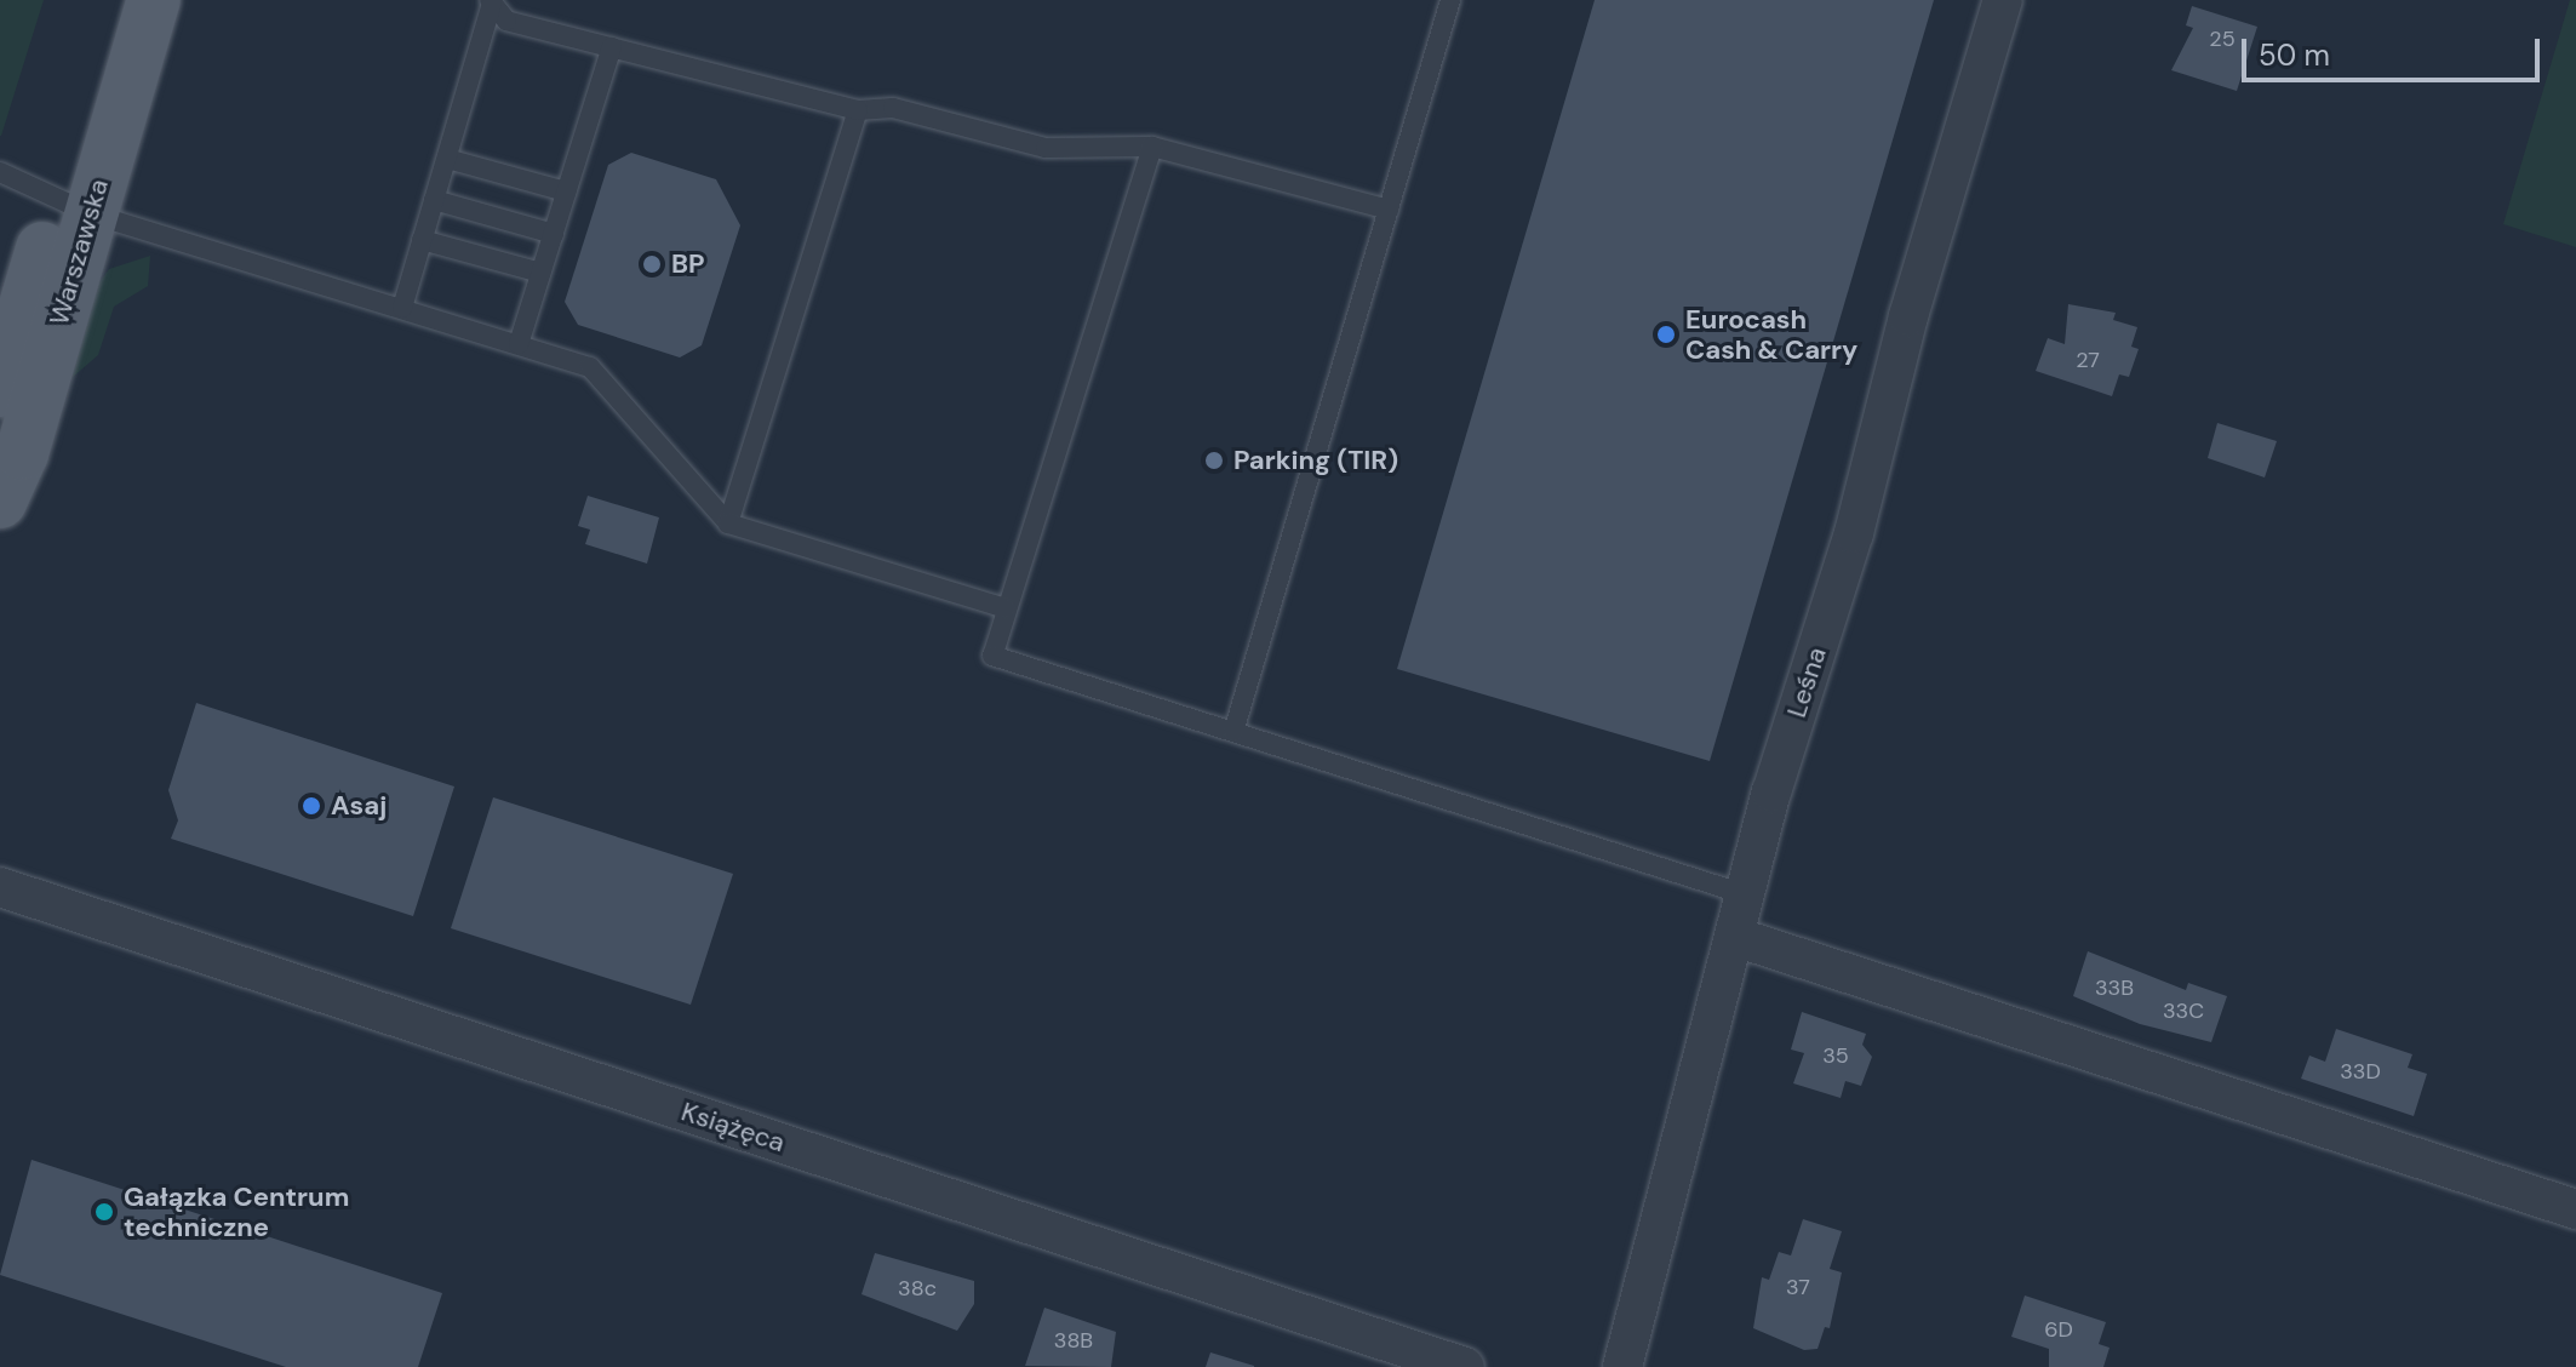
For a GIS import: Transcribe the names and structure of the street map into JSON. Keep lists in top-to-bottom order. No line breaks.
{"streets":{"main road":["Warszawska"],"street":["Leśna","Książęca"]},"places":["BP","Eurocash Cash & Carry","Parking (TIR)","Asaj","Gałązka Centrum techniczne"],"house_numbers":["25","27","33B","33C","35","33D","37","38c","6D","38B"],"scale_bar":"50 m"}
